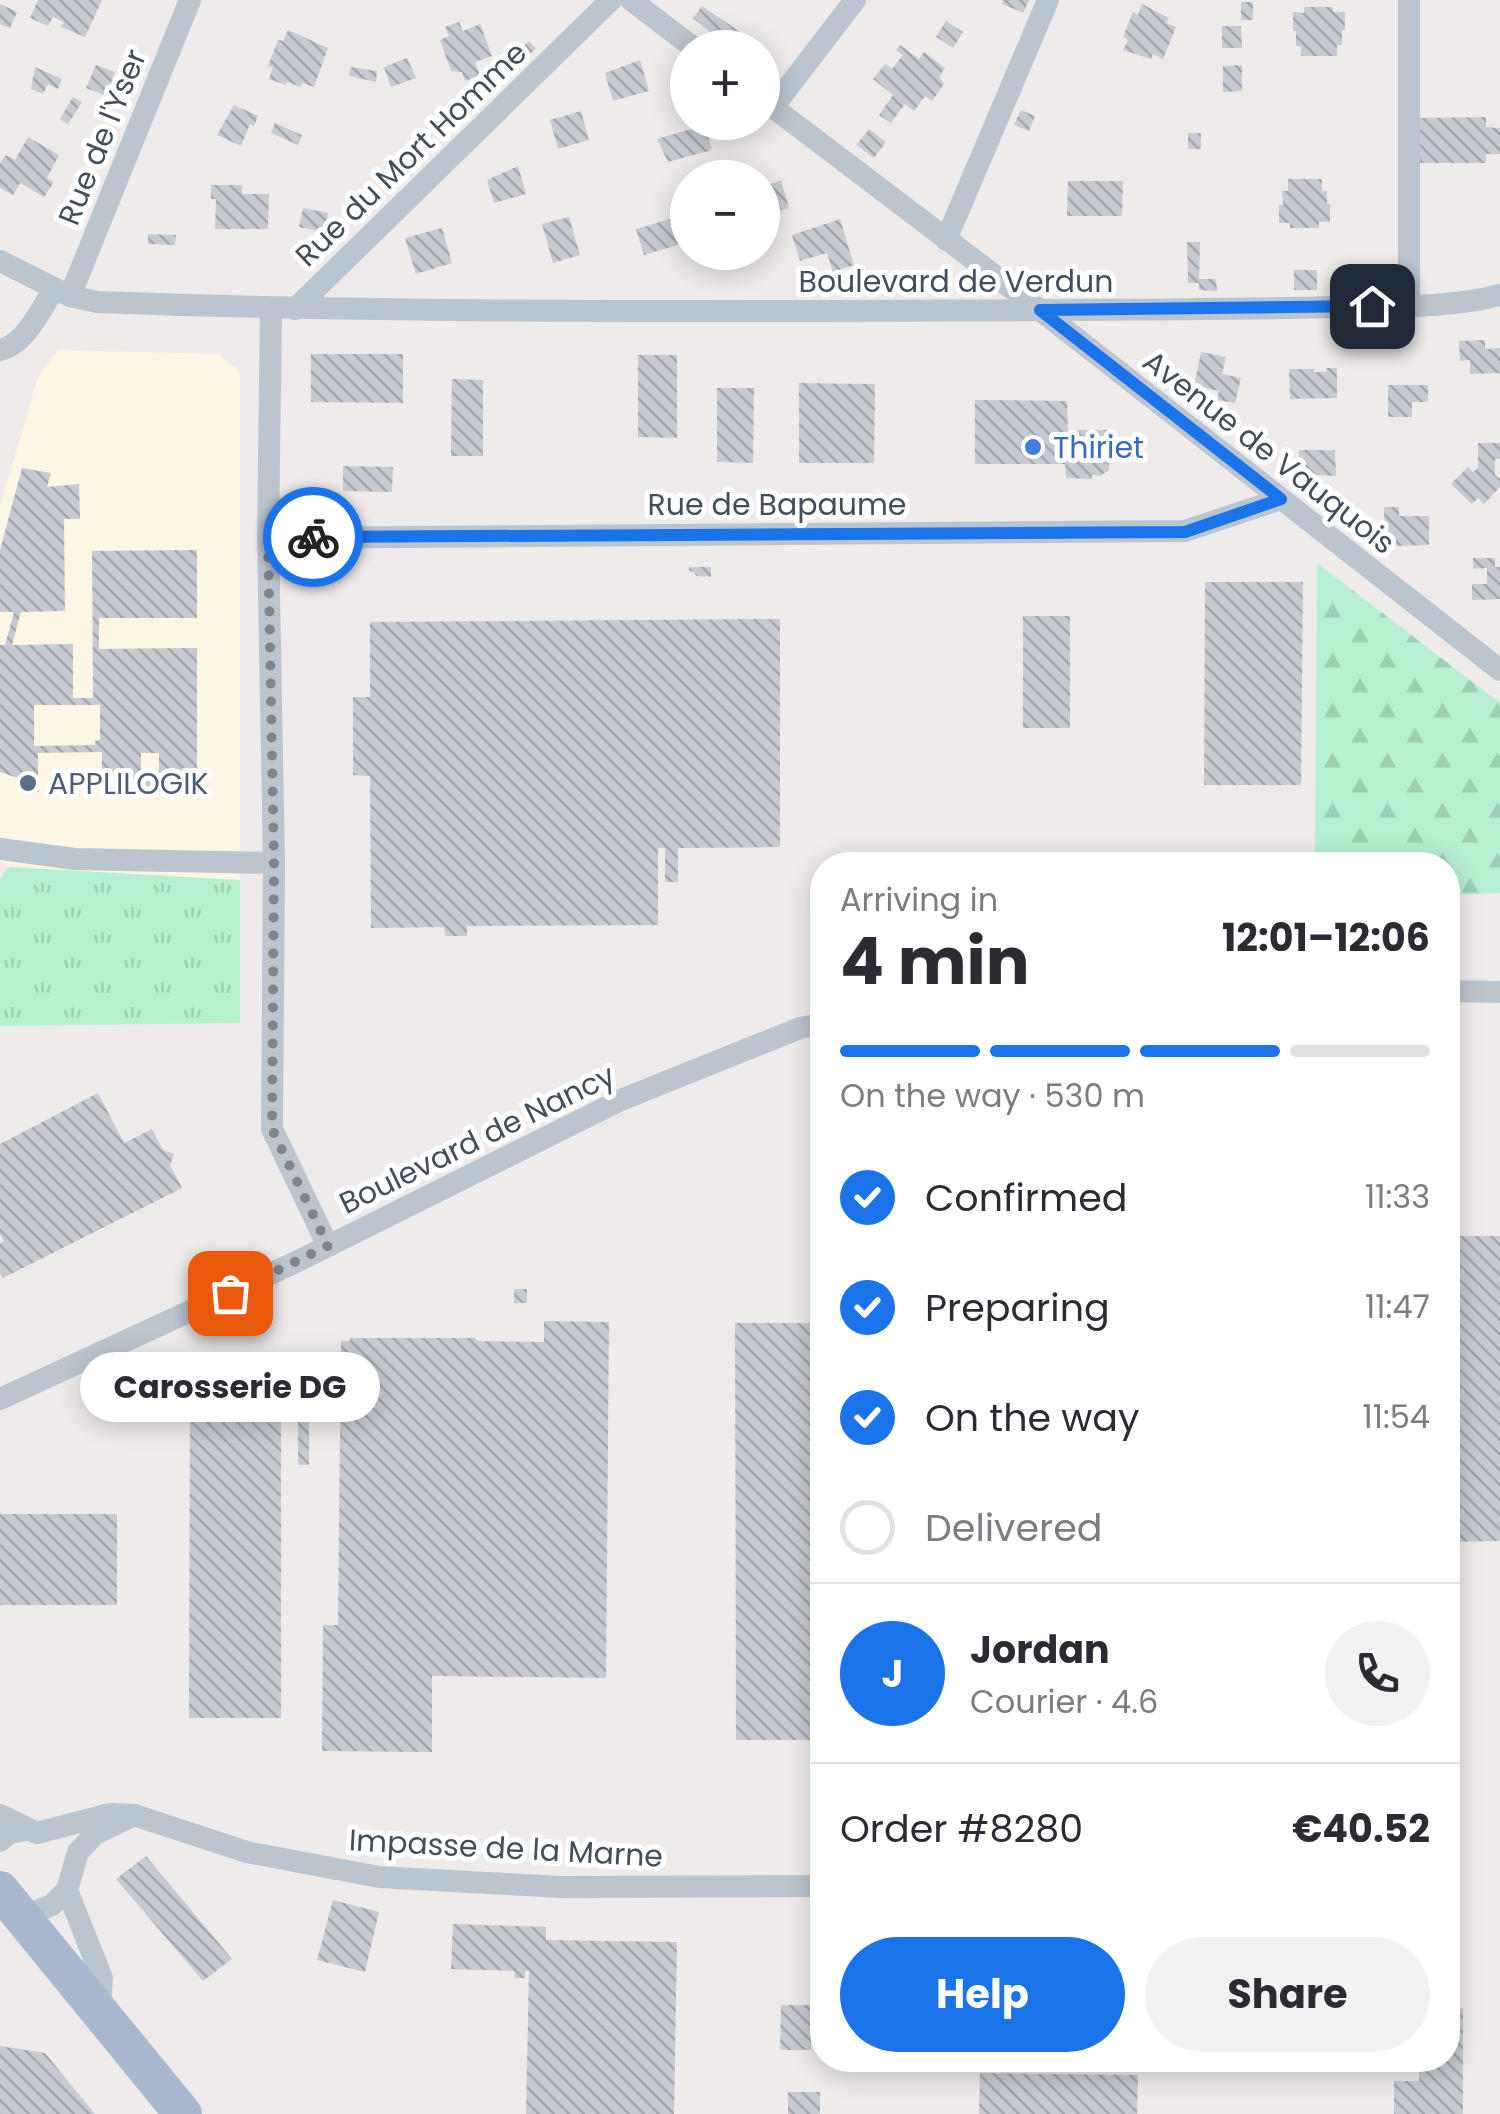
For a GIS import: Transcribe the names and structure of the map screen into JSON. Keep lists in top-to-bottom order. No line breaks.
{"streets":{"street":["Rue de l'Yser","Rue du Mort Homme","Boulevard de Verdun","Avenue de Vauquois","Rue de Bapaume","Boulevard de Nancy","Impasse de la Marne"]},"crossings":[["Rue de l'Yser","Boulevard de Verdun"],["Rue du Mort Homme","Boulevard de Verdun"],["Boulevard de Verdun","Avenue de Vauquois"],["Avenue de Vauquois","Rue de Bapaume"]],"places":["Thiriet","APPLILOGIK","Carosserie DG"],"page":{"map_buttons":["+","−"],"heading":["4 min","Arriving in","12:01–12:06"],"panel":["Jordan","Courier · 4.6","Order #8280","€40.52"],"bar":"On the way · 530 m","list":[["Confirmed","11:33"],["Preparing","11:47"],["On the way","11:54"],"Delivered"],"bubble":"Carosserie DG","round":"J","buttons":["Help","Share"]}}
